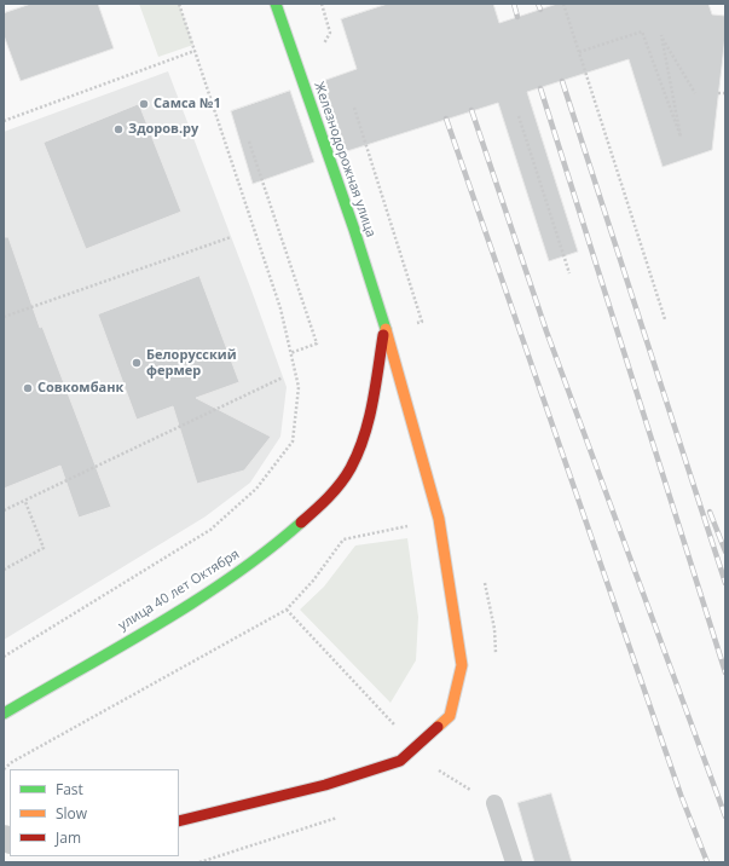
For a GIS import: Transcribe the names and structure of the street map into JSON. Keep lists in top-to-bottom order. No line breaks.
{"streets":{"main road":["Железнодорожная улица","улица 40 лет Октября"]},"crossings":[["Железнодорожная улица","улица 40 лет Октября"]],"places":["Самса №1","Здоров.ру","Белорусский фермер","Совкомбанк"],"legend":["Fast","Slow","Jam"]}
